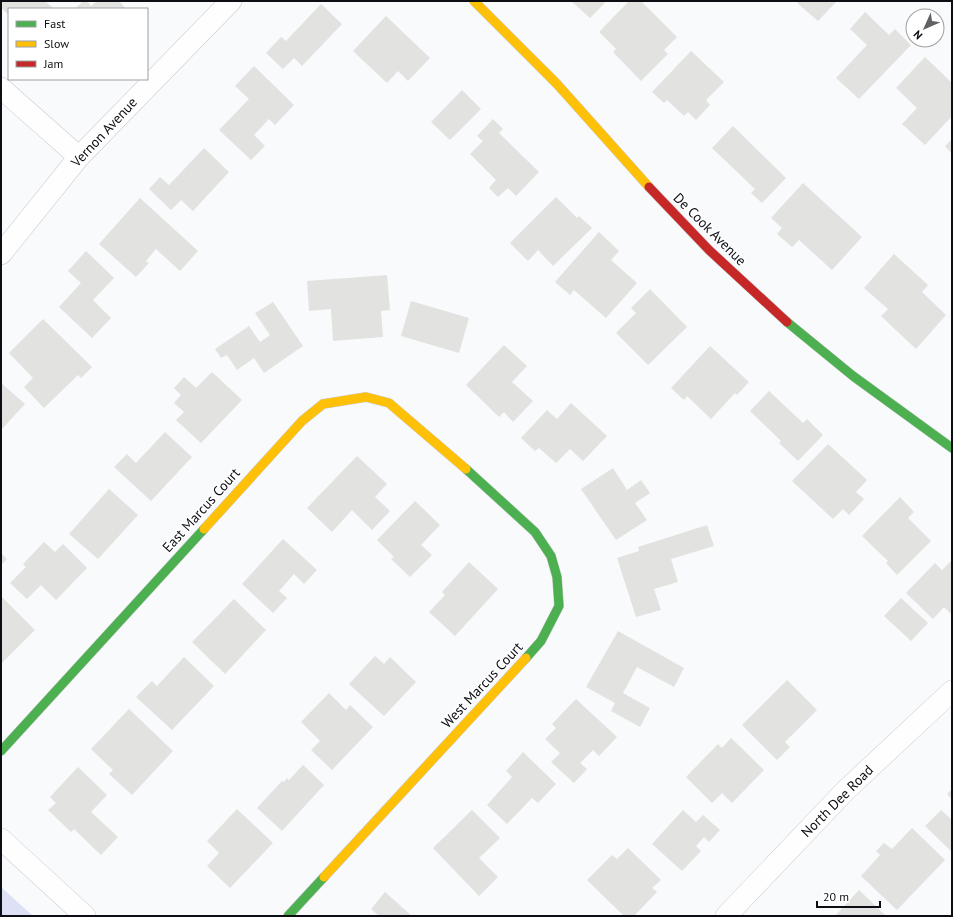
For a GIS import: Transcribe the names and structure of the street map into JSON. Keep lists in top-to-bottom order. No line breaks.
{"streets":{"street":["Vernon Avenue","De Cook Avenue","East Marcus Court","West Marcus Court","North Dee Road"]},"crossings":[["East Marcus Court","West Marcus Court"]],"legend":["Fast","Slow","Jam"],"scale_bar":"20 m","north":"bottom left"}
